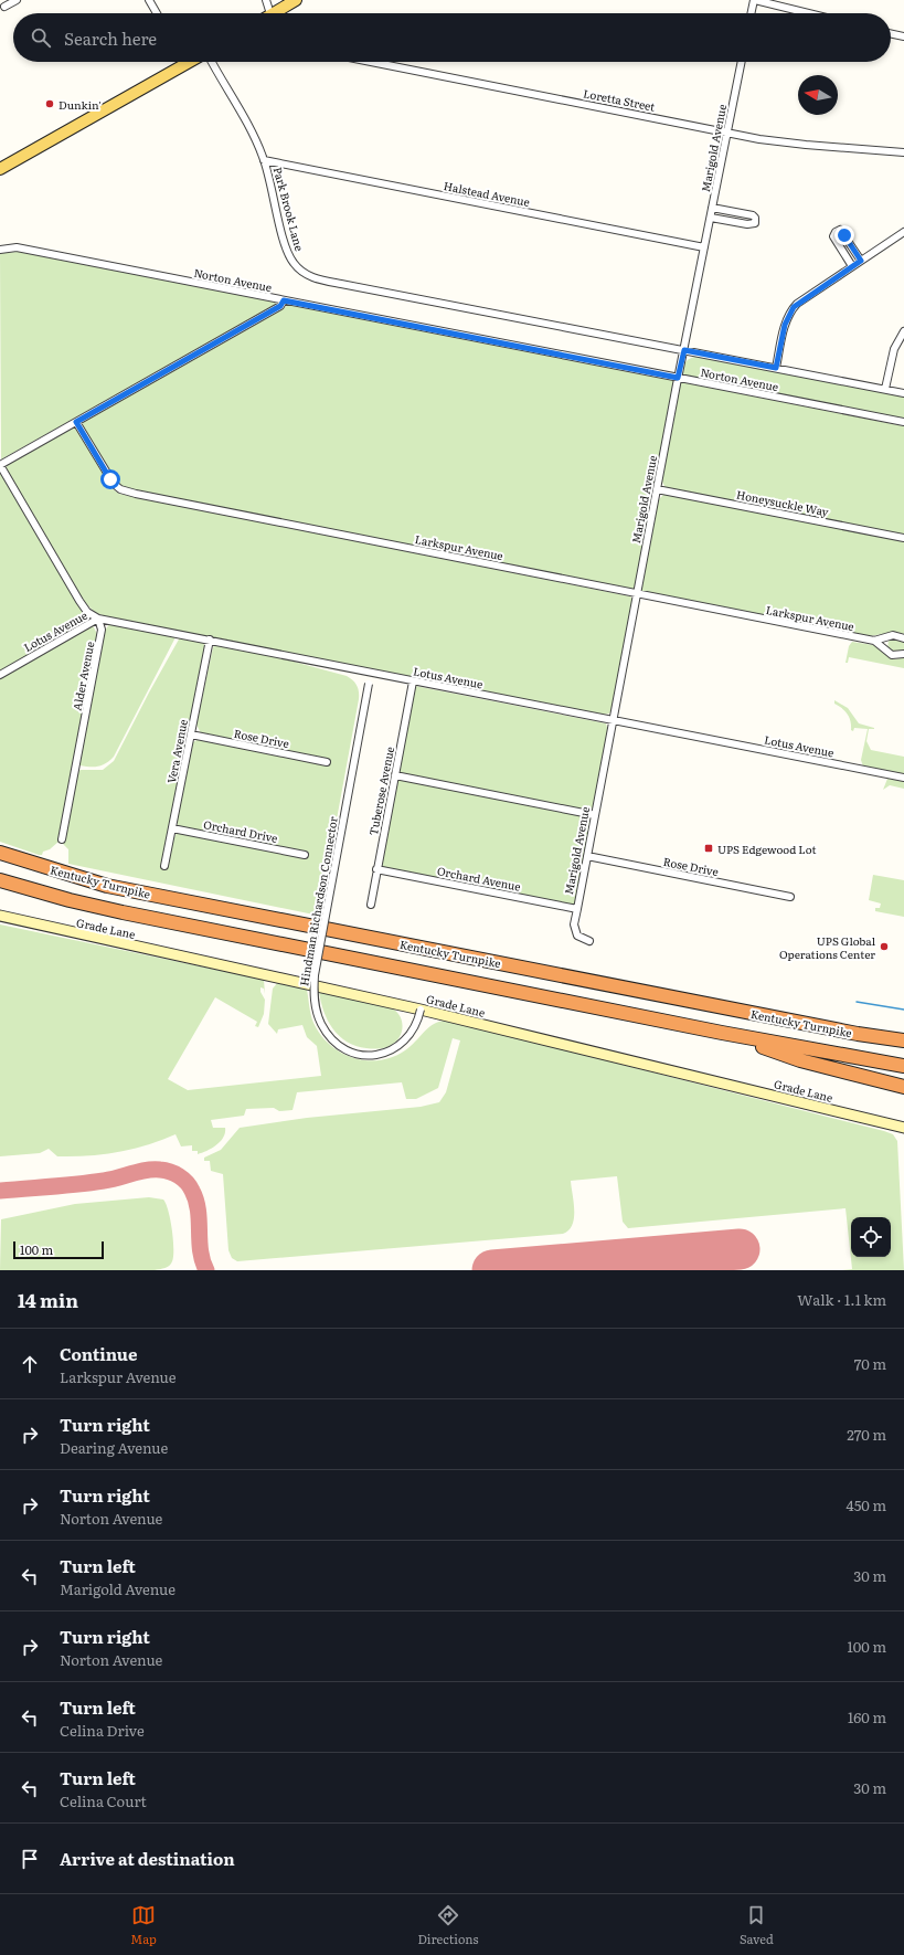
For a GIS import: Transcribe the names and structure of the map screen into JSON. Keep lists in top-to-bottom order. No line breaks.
{"streets":{"highway":["Kentucky Turnpike"],"main road":["Grade Lane"],"street":["Loretta Street","Marigold Avenue","Halstead Avenue","Park Brook Lane","Norton Avenue","Honeysuckle Way","Larkspur Avenue","Lotus Avenue","Alder Avenue","Rose Drive","Vera Avenue","Tuberose Avenue","Orchard Drive","Orchard Avenue","Hindman Richardson Connector"]},"crossings":[["Loretta Street","Marigold Avenue"],["Marigold Avenue","Halstead Avenue"],["Marigold Avenue","Norton Avenue"],["Marigold Avenue","Honeysuckle Way"],["Marigold Avenue","Larkspur Avenue"],["Marigold Avenue","Lotus Avenue"],["Marigold Avenue","Rose Drive"],["Marigold Avenue","Orchard Avenue"],["Halstead Avenue","Park Brook Lane"],["Park Brook Lane","Norton Avenue"],["Lotus Avenue","Alder Avenue"],["Lotus Avenue","Vera Avenue"],["Lotus Avenue","Tuberose Avenue"],["Lotus Avenue","Hindman Richardson Connector"],["Rose Drive","Vera Avenue"],["Vera Avenue","Orchard Drive"],["Tuberose Avenue","Orchard Avenue"],["Hindman Richardson Connector","Grade Lane"]],"places":{"other":["Dunkin'","UPS Global Operations Center"],"transit":["UPS Edgewood Lot"]},"scale_bar":"100 m","north":"left","page":{"search":"Search here","scale":"100 m","heading":["14 min","Walk · 1.1 km"],"list":[["Continue","Larkspur Avenue","70 m"],["Turn right","Dearing Avenue","270 m"],["Turn right","Norton Avenue","450 m"],["Turn left","Marigold Avenue","30 m"],["Turn right","Norton Avenue","100 m"],["Turn left","Celina Drive","160 m"],["Turn left","Celina Court","30 m"],"Arrive at destination"],"nav":["Map","Directions","Saved"]}}
